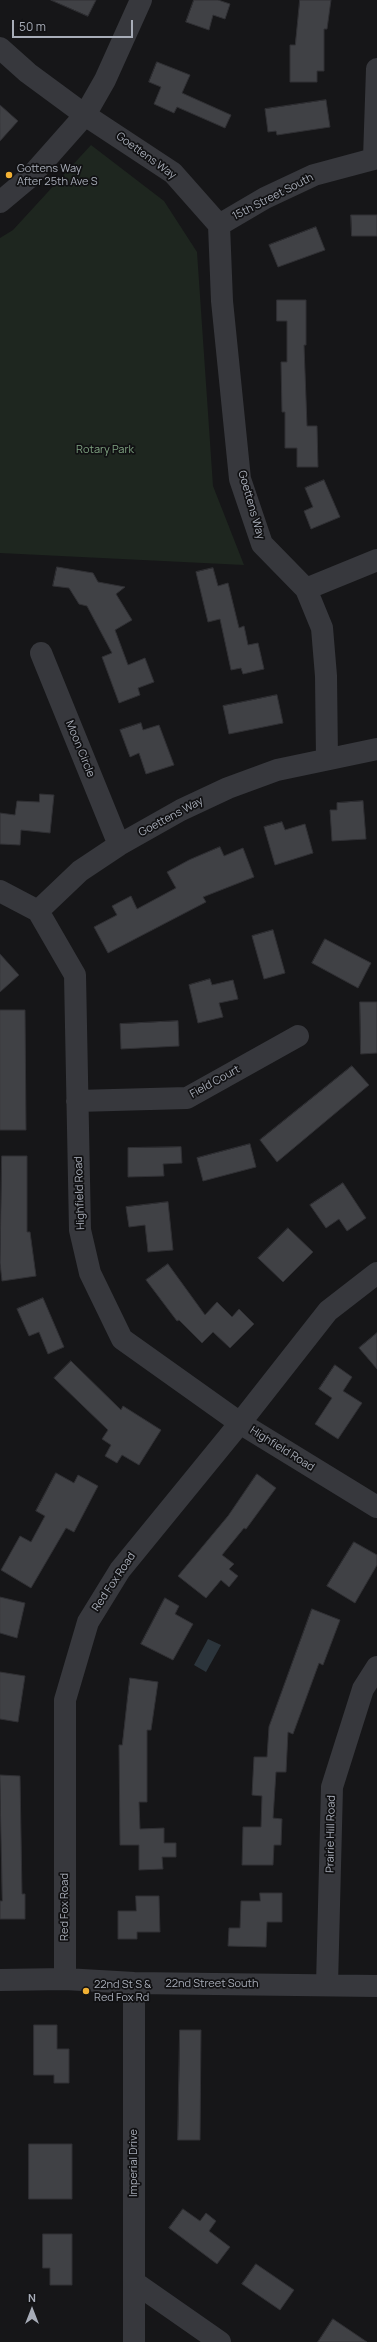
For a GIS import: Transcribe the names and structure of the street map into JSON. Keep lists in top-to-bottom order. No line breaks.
{"streets":{"street":["Goettens Way","15th Street South","Moon Circle","Field Court","Highfield Road","Red Fox Road","Prairie Hill Road","22nd Street South","Imperial Drive"]},"crossings":[["Goettens Way","15th Street South"],["Goettens Way","Moon Circle"],["Goettens Way","Highfield Road"],["Field Court","Highfield Road"],["Highfield Road","Red Fox Road"],["Red Fox Road","22nd Street South"],["Prairie Hill Road","22nd Street South"],["22nd Street South","Imperial Drive"]],"parks":["Rotary Park"],"places":["Gottens Way After 25th Ave S","22nd St S & Red Fox Rd"],"scale_bar":"50 m","north":"top"}
